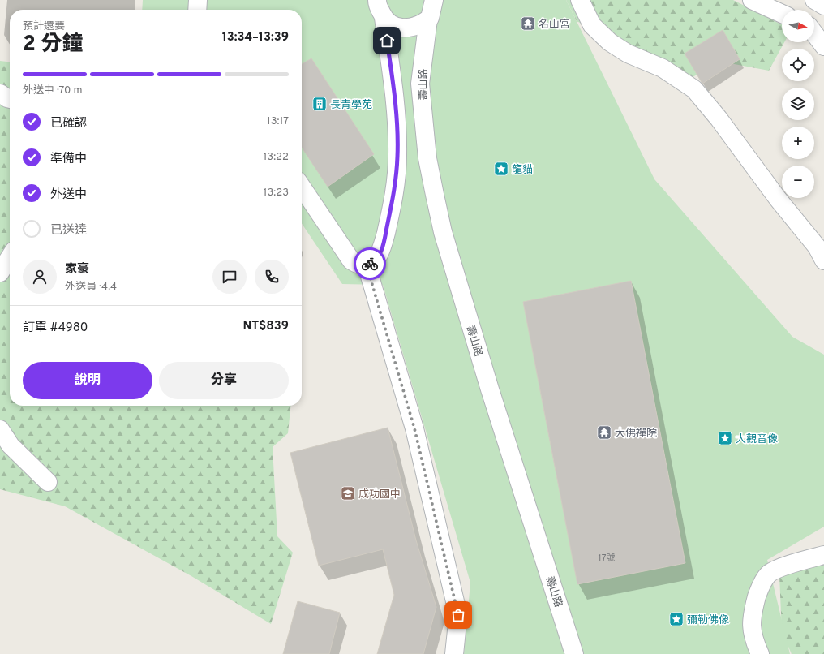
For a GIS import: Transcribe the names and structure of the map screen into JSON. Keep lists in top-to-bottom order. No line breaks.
{"streets":{"street":["壽山路"]},"places":{"temple":["名山宮","大佛禪院"],"building":["長青學苑"],"place":["龍貓","大觀音像","彌勒佛像"],"school or university":["成功國中"]},"house_numbers":["17號"],"north":"right","page":{"map_buttons":["+","−"],"heading":["2 分鐘","預計還要","13:34–13:39"],"panel":["家豪","外送員 · 4.4","訂單 #4980","NT$839"],"bar":"外送中 · 70 m","list":[["已確認","13:17"],["準備中","13:22"],["外送中","13:23"],"已送達"],"buttons":["說明","分享"]}}
